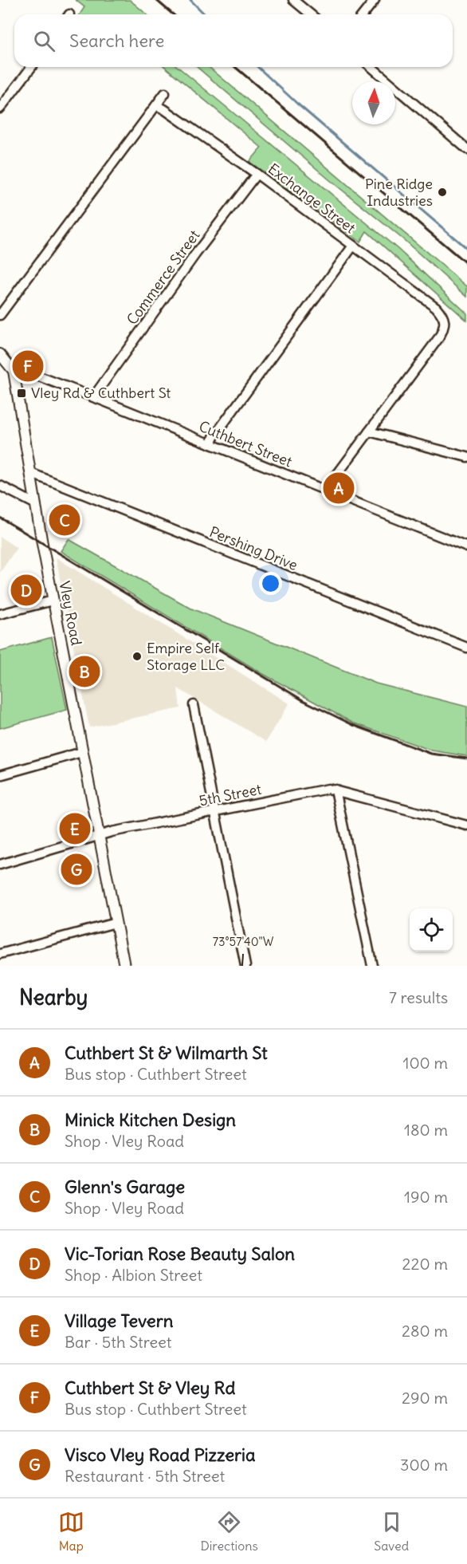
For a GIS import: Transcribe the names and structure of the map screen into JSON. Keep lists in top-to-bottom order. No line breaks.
{"streets":{"street":["Exchange Street","Commerce Street","Cuthbert Street","Pershing Drive","Vley Road","5th Street"]},"crossings":[["Exchange Street","Commerce Street"],["Commerce Street","Cuthbert Street"],["Cuthbert Street","Vley Road"],["Pershing Drive","Vley Road"],["Vley Road","5th Street"]],"places":{"other":["Pine Ridge Industries","Empire Self Storage LLC"],"transit":["Vley Rd & Cuthbert St"]},"north":"top","page":{"search":"Search here","pins":["F","A","C","D","B","E","G"],"heading":["Nearby","7 results"],"list":[{"mark":"A","name":"Cuthbert St & Wilmarth St","note":"Bus stop · Cuthbert Street","value":"100 m"},{"mark":"B","name":"Minick Kitchen Design","note":"Shop · Vley Road","value":"180 m"},{"mark":"C","name":"Glenn's Garage","note":"Shop · Vley Road","value":"190 m"},{"mark":"D","name":"Vic-Torian Rose Beauty Salon","note":"Shop · Albion Street","value":"220 m"},{"mark":"E","name":"Village Tevern","note":"Bar · 5th Street","value":"280 m"},{"mark":"F","name":"Cuthbert St & Vley Rd","note":"Bus stop · Cuthbert Street","value":"290 m"},{"mark":"G","name":"Visco Vley Road Pizzeria","note":"Restaurant · 5th Street","value":"300 m"}],"nav":["Map","Directions","Saved"]},"coordinates":["73°57'40\"W"]}
